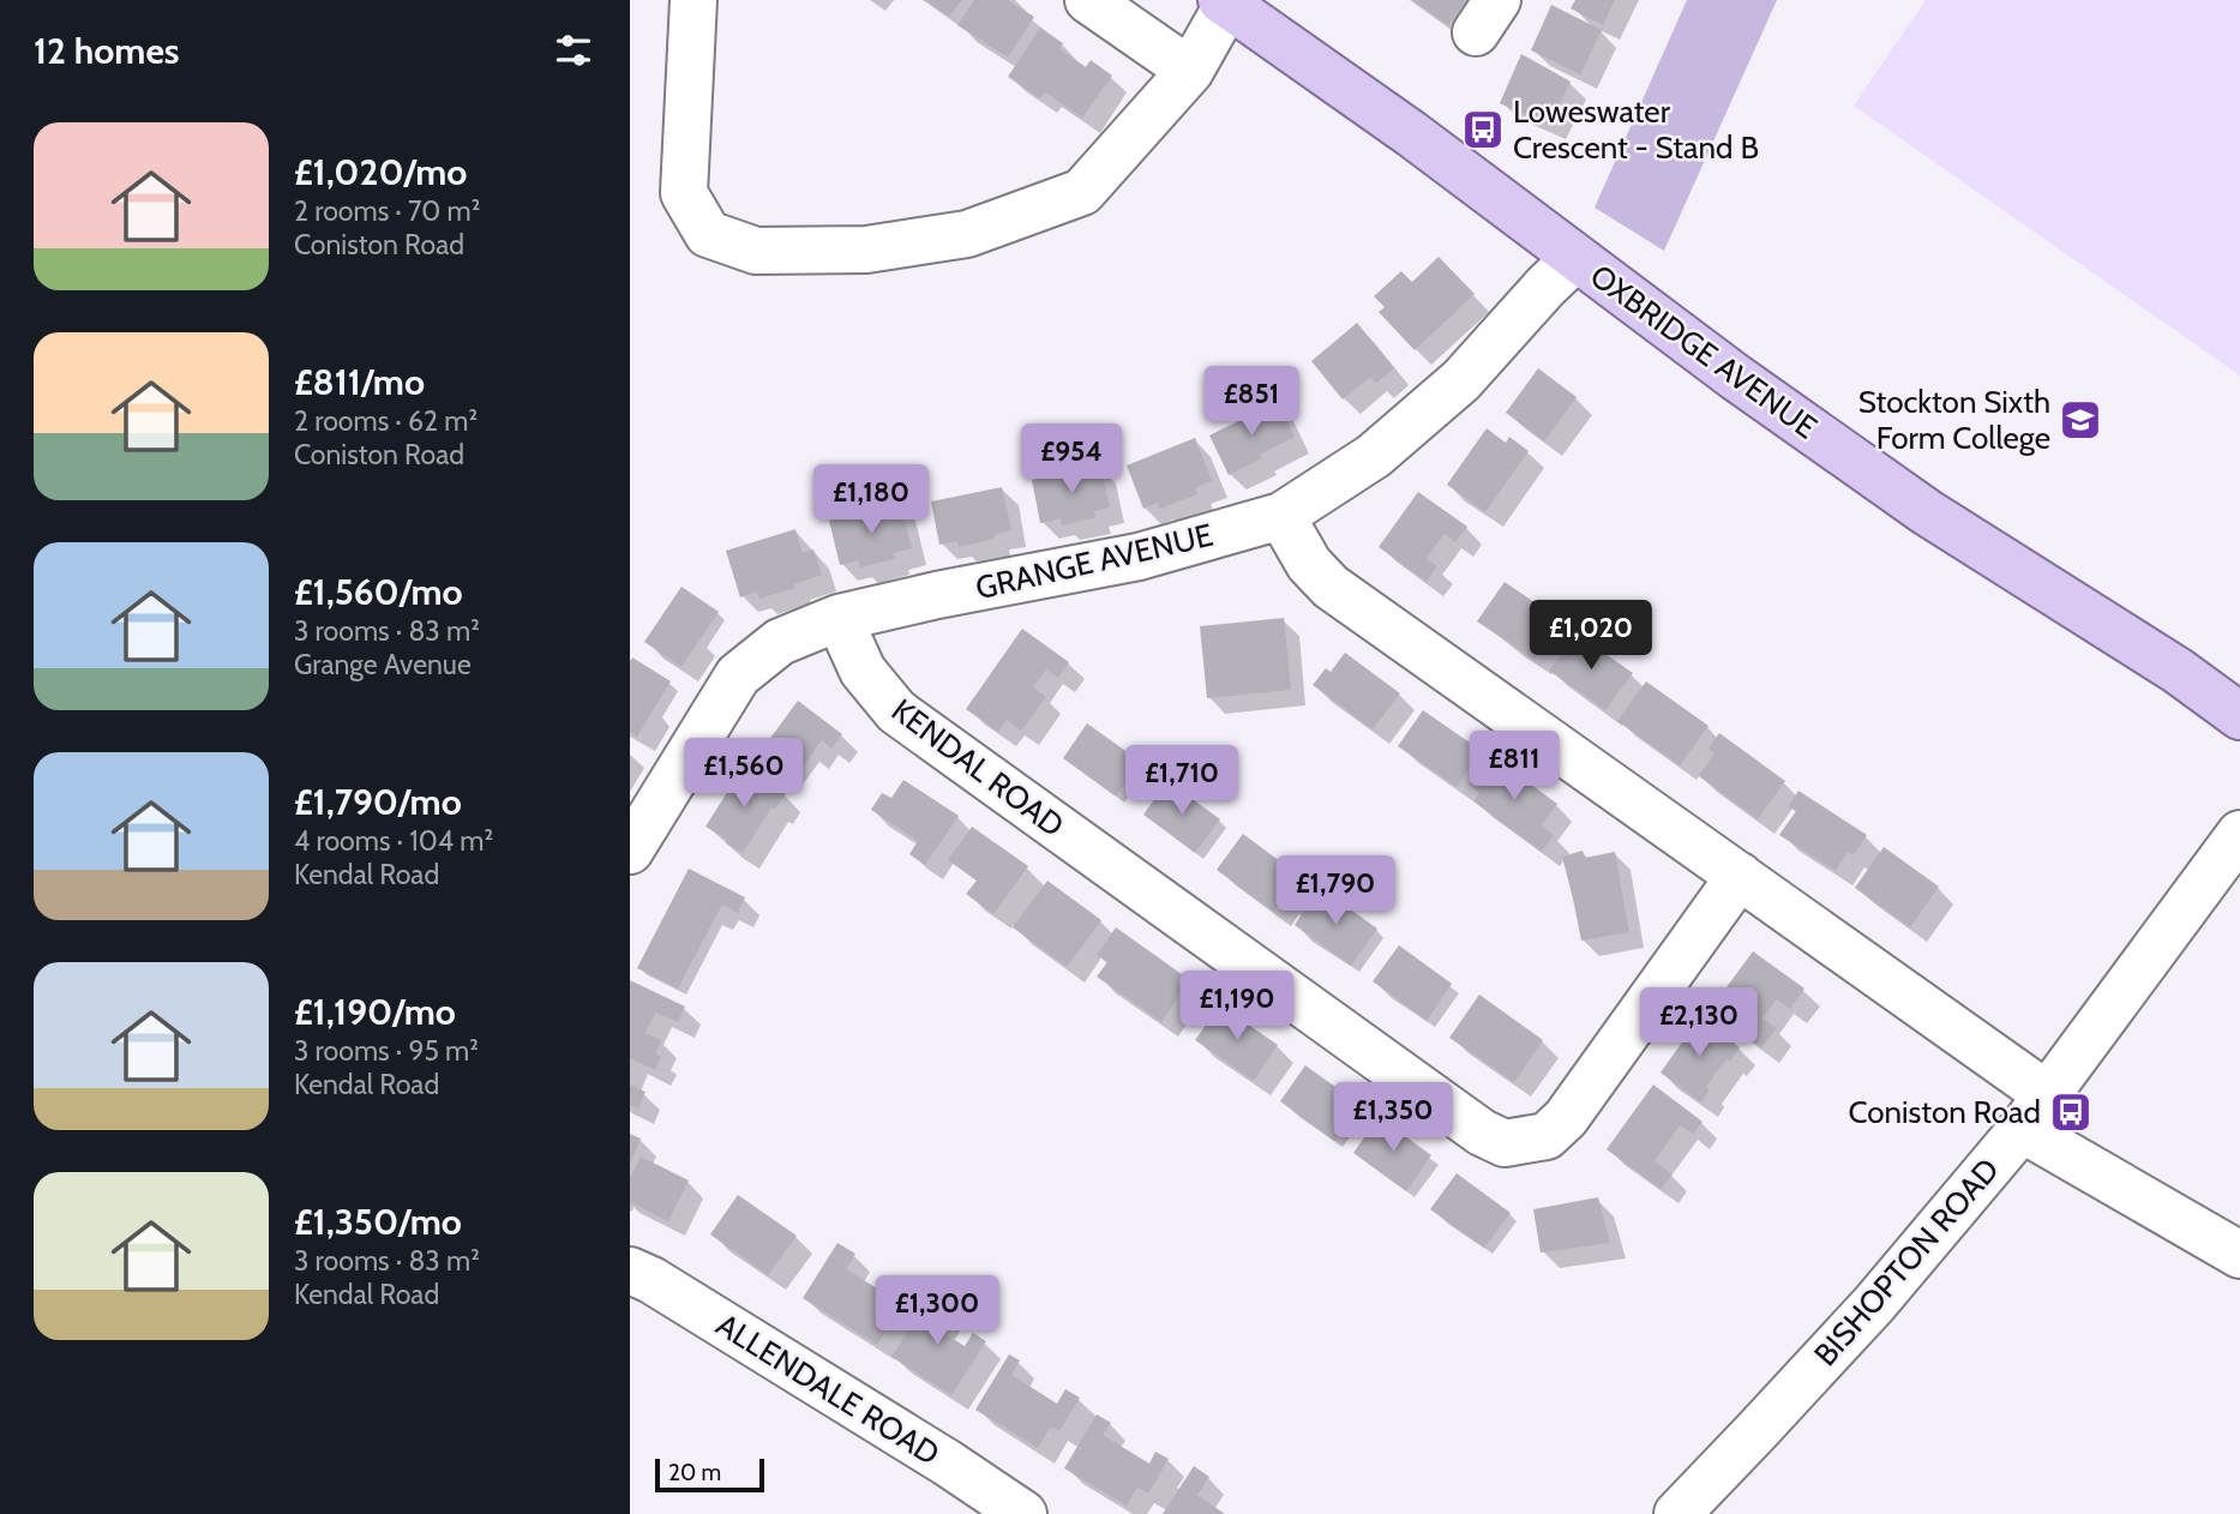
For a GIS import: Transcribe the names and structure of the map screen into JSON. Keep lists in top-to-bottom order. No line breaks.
{"streets":{"main road":["OXBRIDGE AVENUE"],"street":["GRANGE AVENUE","KENDAL ROAD","BISHOPTON ROAD","ALLENDALE ROAD"]},"crossings":[["OXBRIDGE AVENUE","GRANGE AVENUE"],["GRANGE AVENUE","KENDAL ROAD"]],"places":{"bus stop":["Loweswater Crescent - Stand B","Coniston Road"],"school or university":["Stockton Sixth Form College"]},"scale_bar":"20 m","page":{"heading":"12 homes","list":[{"name":"£1,020/mo","note":"2 rooms · 70 m² · Coniston Road"},{"name":"£811/mo","note":"2 rooms · 62 m² · Coniston Road"},{"name":"£1,560/mo","note":"3 rooms · 83 m² · Grange Avenue"},{"name":"£1,790/mo","note":"4 rooms · 104 m² · Kendal Road"},{"name":"£1,190/mo","note":"3 rooms · 95 m² · Kendal Road"},{"name":"£1,350/mo","note":"3 rooms · 83 m² · Kendal Road"}],"price":["£851","£954","£1,180","£1,020","£811","£1,560","£1,710","£1,790","£1,190","£2,130","£1,350","£1,300"],"scale":"20 m"}}
